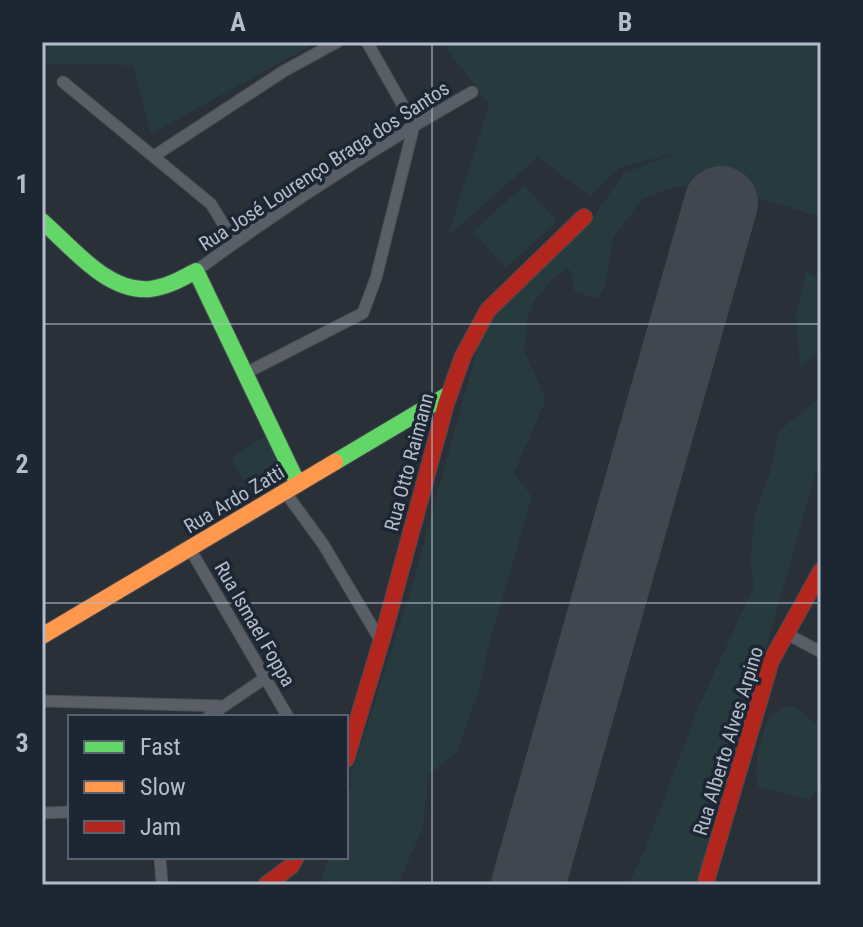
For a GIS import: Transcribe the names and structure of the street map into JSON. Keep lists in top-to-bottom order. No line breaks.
{"streets":{"street":["Rua José Lourenço Braga dos Santos","Rua Otto Raimann","Rua Ardo Zatti","Rua Ismael Foppa","Rua Alberto Alves Arpino"]},"crossings":[["Rua Otto Raimann","Rua Ardo Zatti"],["Rua Ardo Zatti","Rua Ismael Foppa"]],"legend":["Fast","Slow","Jam"],"grid":{"columns":["A","B"],"rows":["1","2","3"]}}
